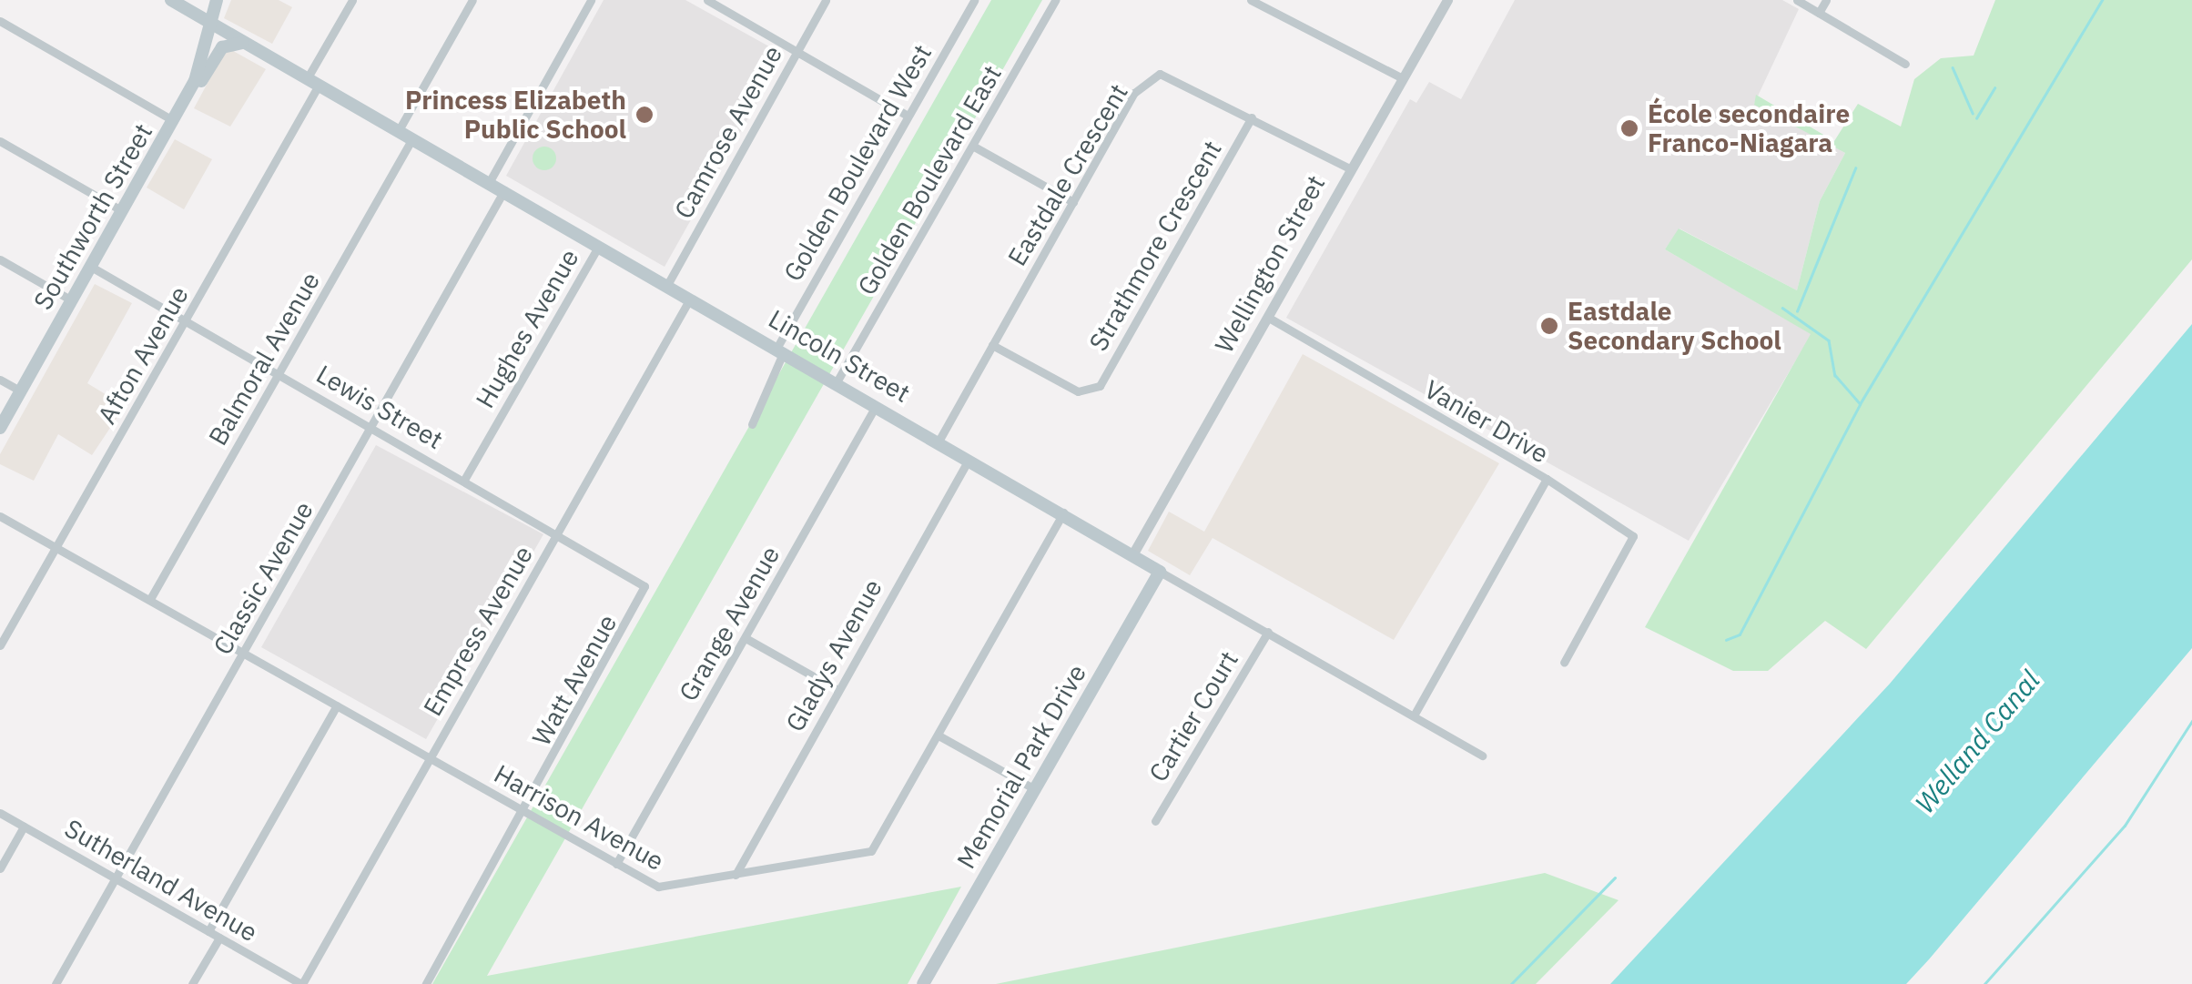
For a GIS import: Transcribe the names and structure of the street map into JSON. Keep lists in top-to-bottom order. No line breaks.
{"streets":{"main road":["Southworth Street","Lincoln Street","Memorial Park Drive"],"street":["Camrose Avenue","Golden Boulevard West","Eastdale Crescent","Golden Boulevard East","Strathmore Crescent","Wellington Street","Hughes Avenue","Afton Avenue","Balmoral Avenue","Lewis Street","Vanier Drive","Classic Avenue","Grange Avenue","Empress Avenue","Gladys Avenue","Watt Avenue","Cartier Court","Harrison Avenue","Sutherland Avenue"]},"crossings":[["Camrose Avenue","Lincoln Street"],["Golden Boulevard West","Lincoln Street"],["Eastdale Crescent","Strathmore Crescent"],["Eastdale Crescent","Wellington Street"],["Eastdale Crescent","Lincoln Street"],["Golden Boulevard East","Lincoln Street"],["Southworth Street","Lincoln Street"],["Southworth Street","Lewis Street"],["Wellington Street","Lincoln Street"],["Wellington Street","Vanier Drive"],["Hughes Avenue","Lincoln Street"],["Hughes Avenue","Lewis Street"],["Afton Avenue","Lincoln Street"],["Afton Avenue","Lewis Street"],["Afton Avenue","Harrison Avenue"],["Lincoln Street","Balmoral Avenue"],["Lincoln Street","Vanier Drive"],["Lincoln Street","Classic Avenue"],["Lincoln Street","Grange Avenue"],["Lincoln Street","Empress Avenue"],["Lincoln Street","Gladys Avenue"],["Lincoln Street","Cartier Court"],["Lincoln Street","Memorial Park Drive"],["Lincoln Street","Harrison Avenue"],["Balmoral Avenue","Lewis Street"],["Balmoral Avenue","Harrison Avenue"],["Lewis Street","Classic Avenue"],["Lewis Street","Empress Avenue"],["Lewis Street","Watt Avenue"],["Classic Avenue","Harrison Avenue"],["Classic Avenue","Sutherland Avenue"],["Grange Avenue","Harrison Avenue"],["Empress Avenue","Harrison Avenue"],["Empress Avenue","Sutherland Avenue"],["Gladys Avenue","Harrison Avenue"],["Watt Avenue","Harrison Avenue"]],"water":["Welland Canal"],"places":["Princess Elizabeth Public School","École secondaire Franco-Niagara","Eastdale Secondary School"]}
